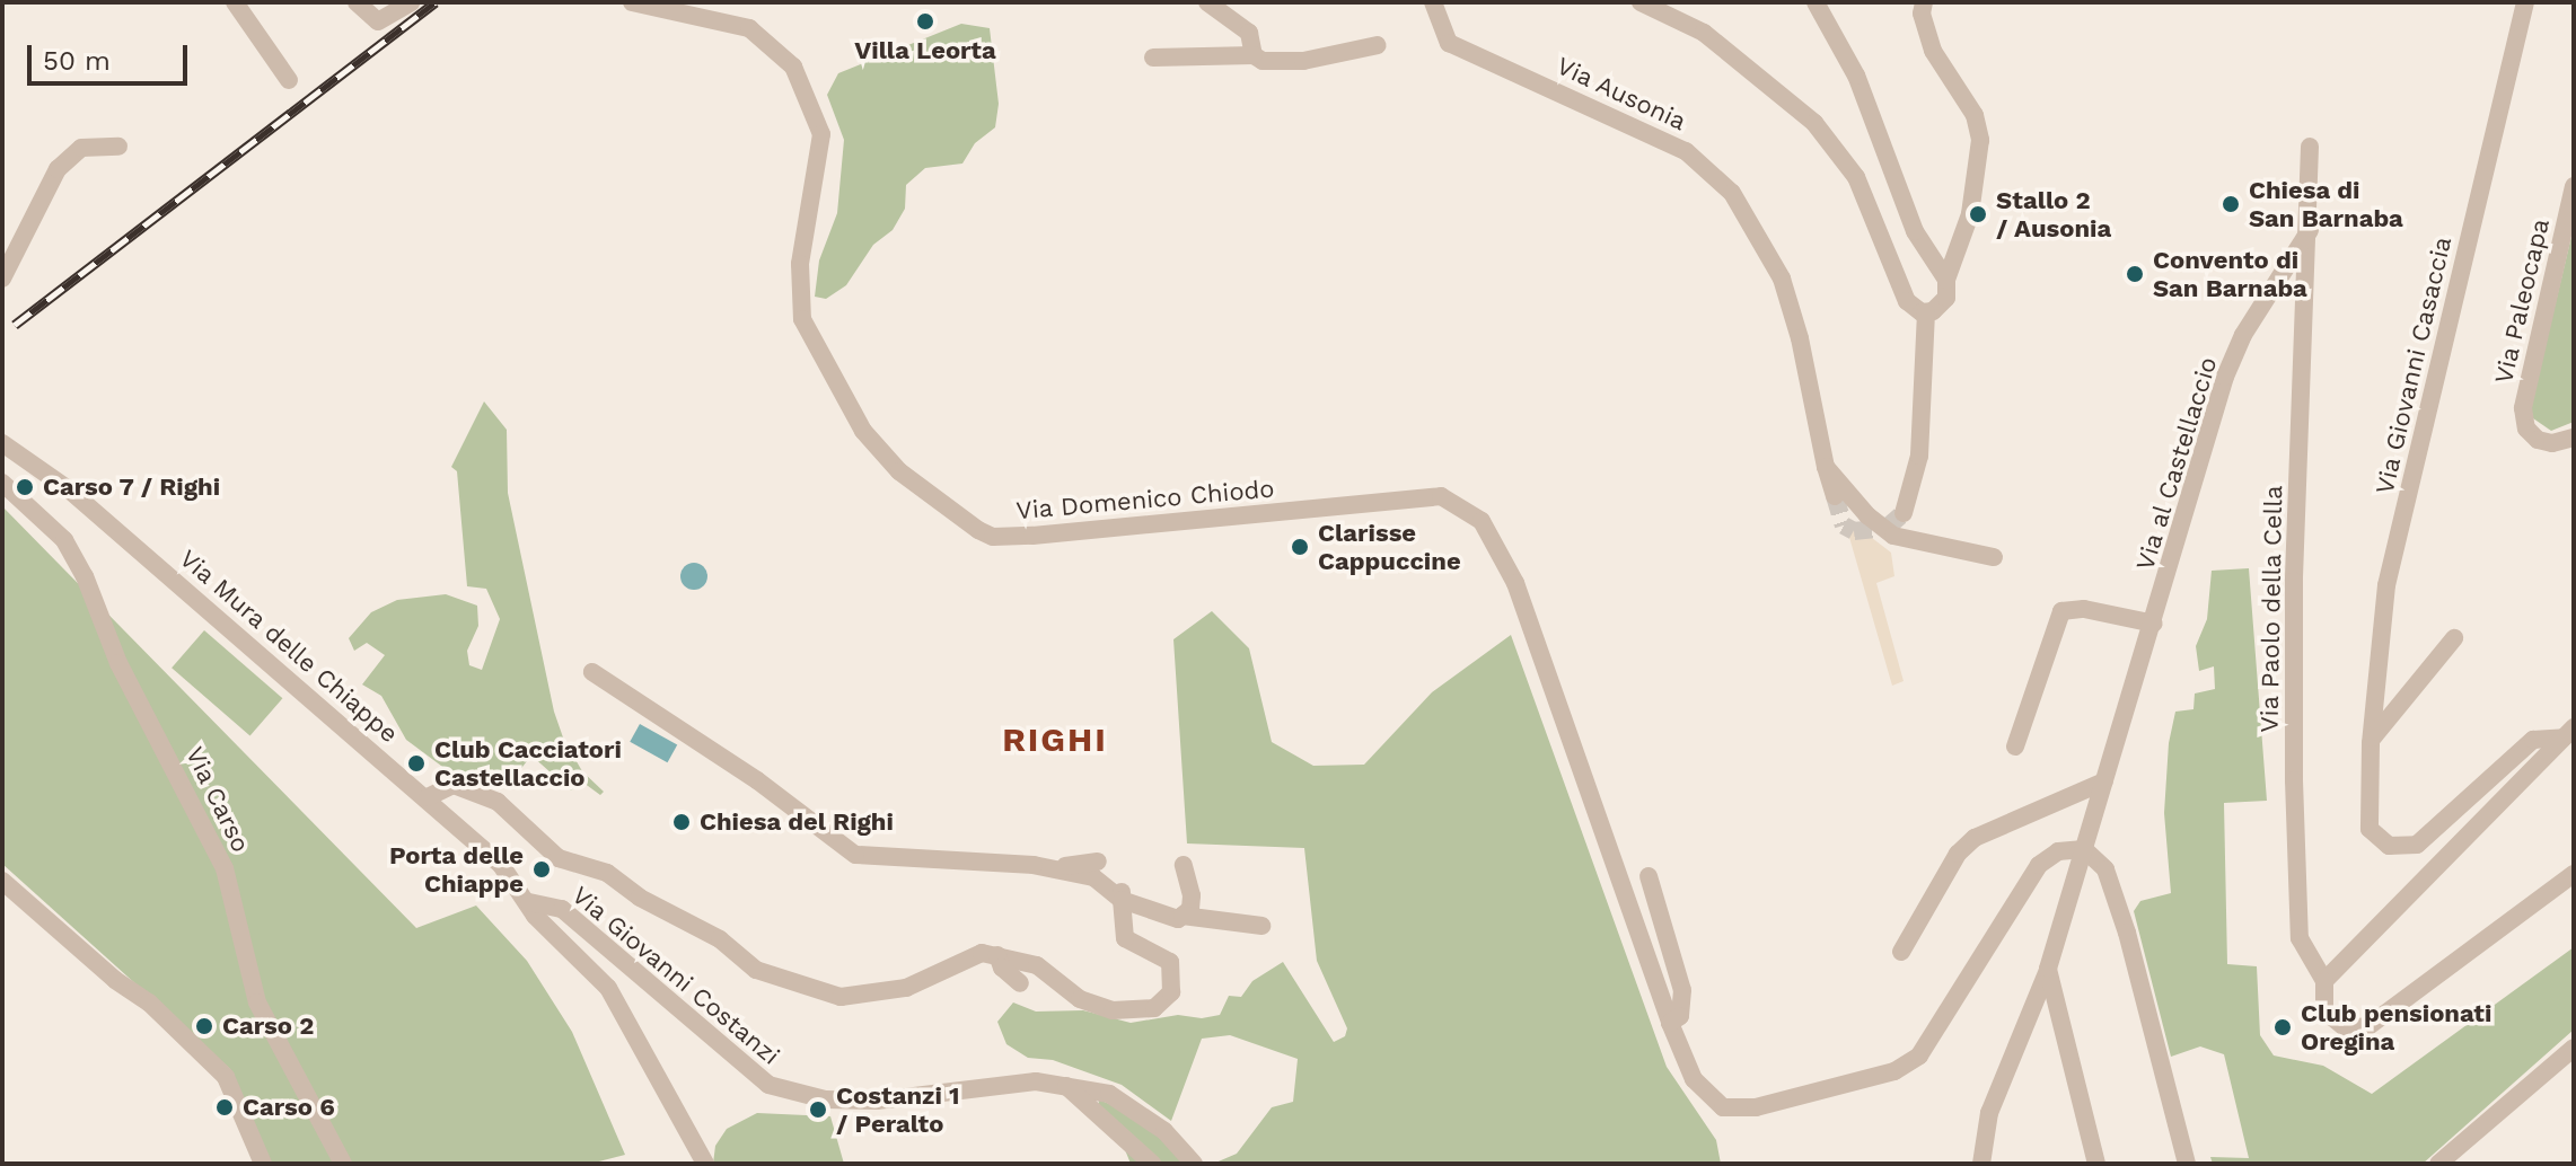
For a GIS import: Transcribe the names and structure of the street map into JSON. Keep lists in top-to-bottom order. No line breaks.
{"streets":{"street":["Via Ausonia","Via Paleocapa","Via Giovanni Casaccia","Via al Castellaccio","Via Domenico Chiodo","Via Paolo della Cella","Via Mura delle Chiappe","Via Carso","Via Giovanni Costanzi"]},"crossings":[["Via al Castellaccio","Via Domenico Chiodo"],["Via al Castellaccio","Via Paolo della Cella"],["Via Mura delle Chiappe","Via Giovanni Costanzi"]],"districts":["RIGHI"],"places":["Villa Leorta","Chiesa di San Barnaba","Stallo 2 / Ausonia","Convento di San Barnaba","Carso 7 / Righi","Clarisse Cappuccine","Club Cacciatori Castellaccio","Chiesa del Righi","Porta delle Chiappe","Carso 2","Club pensionati Oregina","Carso 6","Costanzi 1 / Peralto"],"scale_bar":"50 m"}
